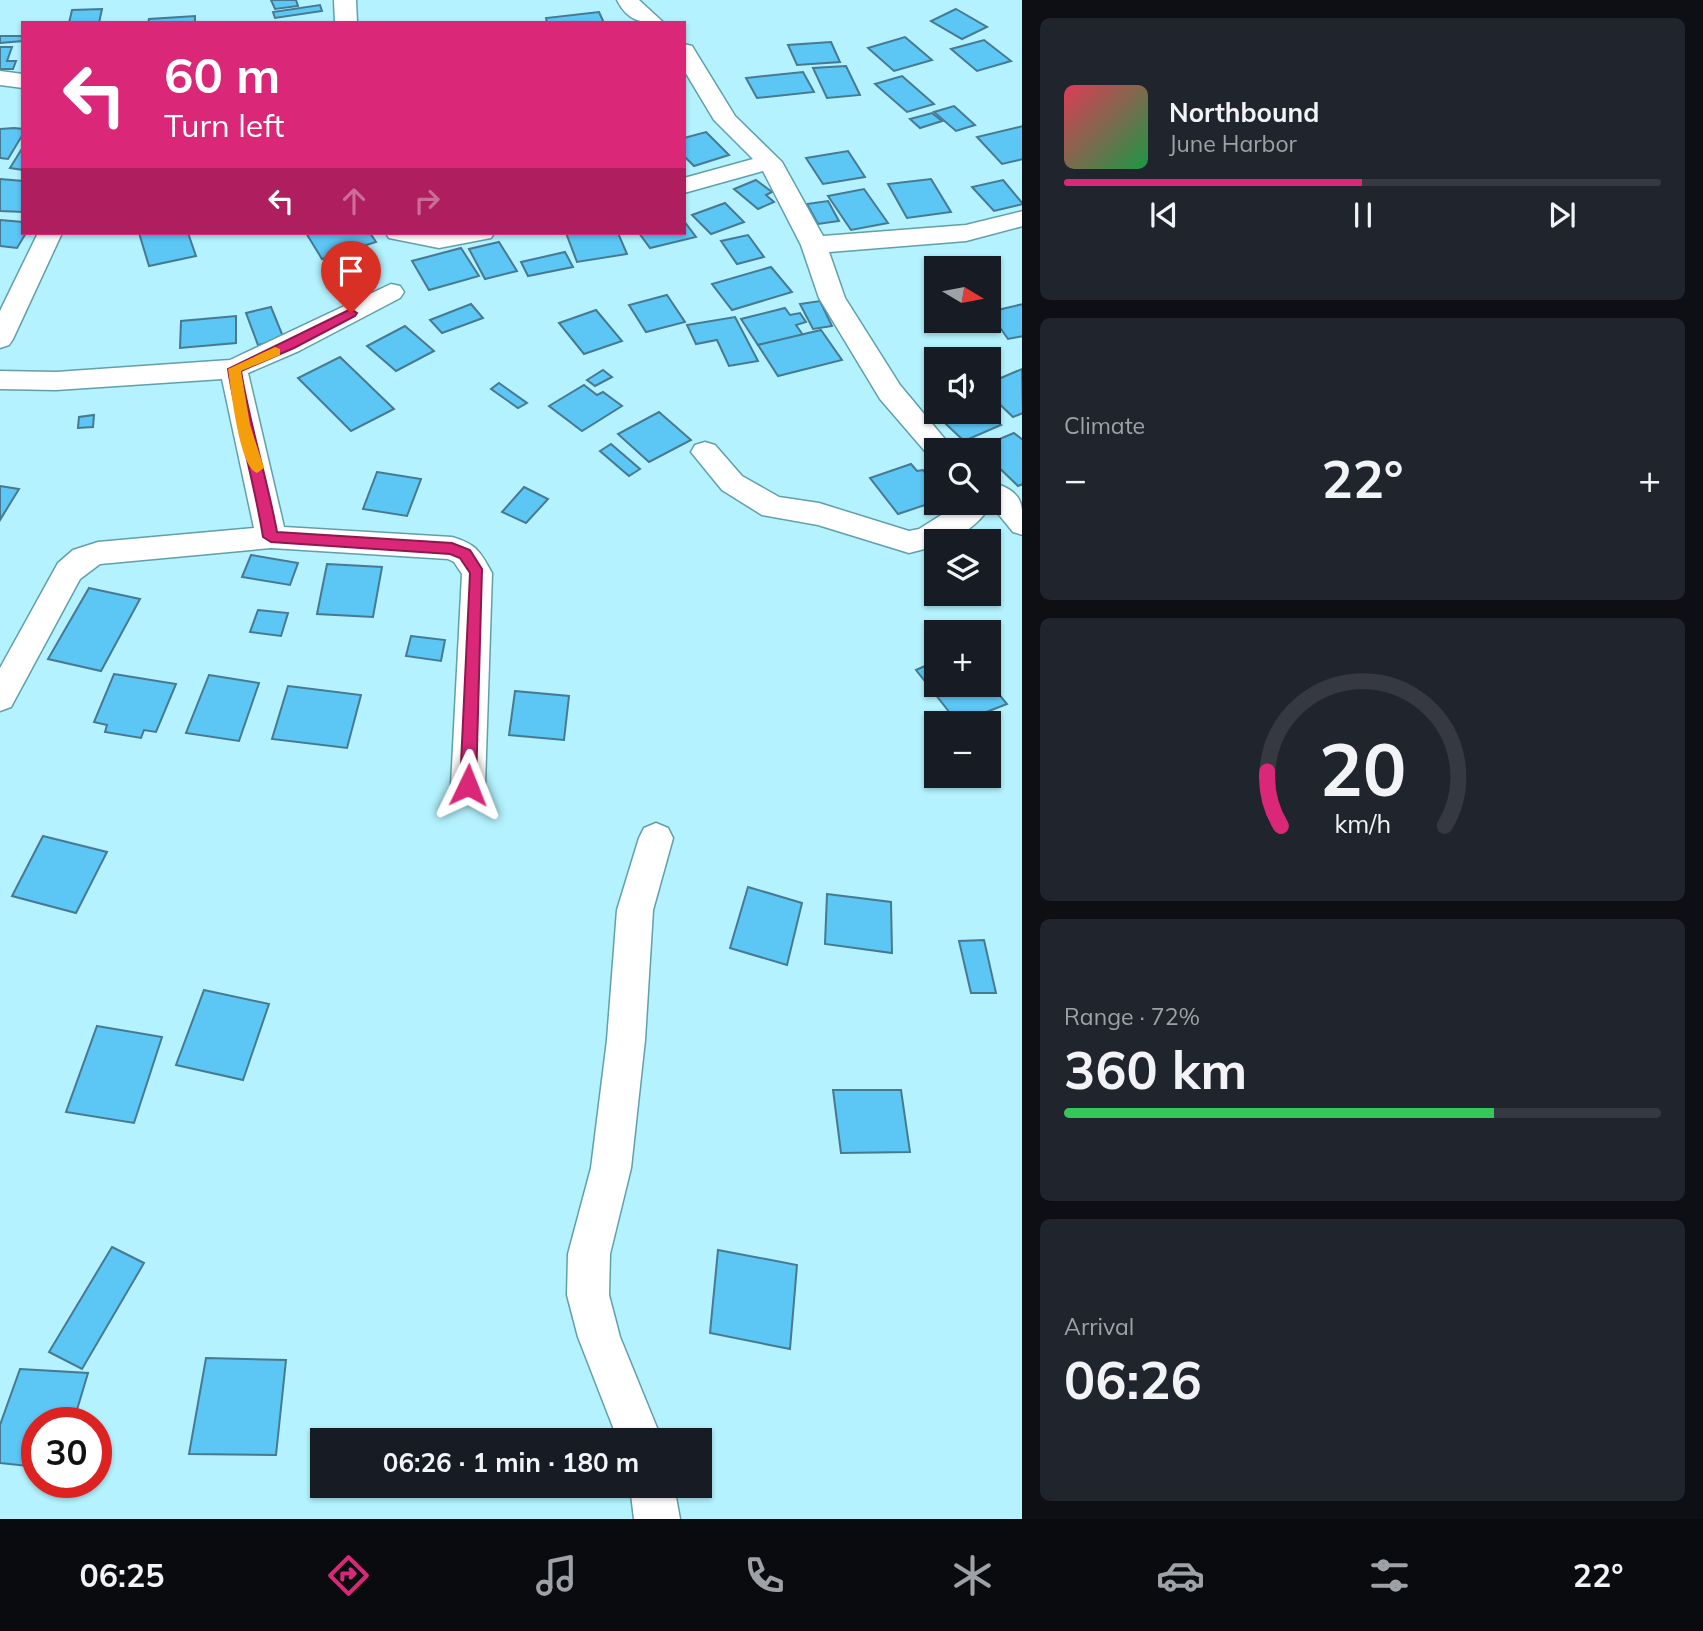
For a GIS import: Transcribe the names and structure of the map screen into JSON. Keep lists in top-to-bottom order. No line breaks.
{"north":"right","page":{"turn":["60 m","Turn left"],"song":["Northbound","June Harbor"],"map_buttons":["+","−"],"tile":["Climate",["Range · 72%","360 km"],["Arrival","06:26"]],"heat":["−","22°","+"],"limit":"30","trip":"06:26 · 1 min · 180 m","tabs":["06:25","22°"],"gauge":["20","km/h"]}}
